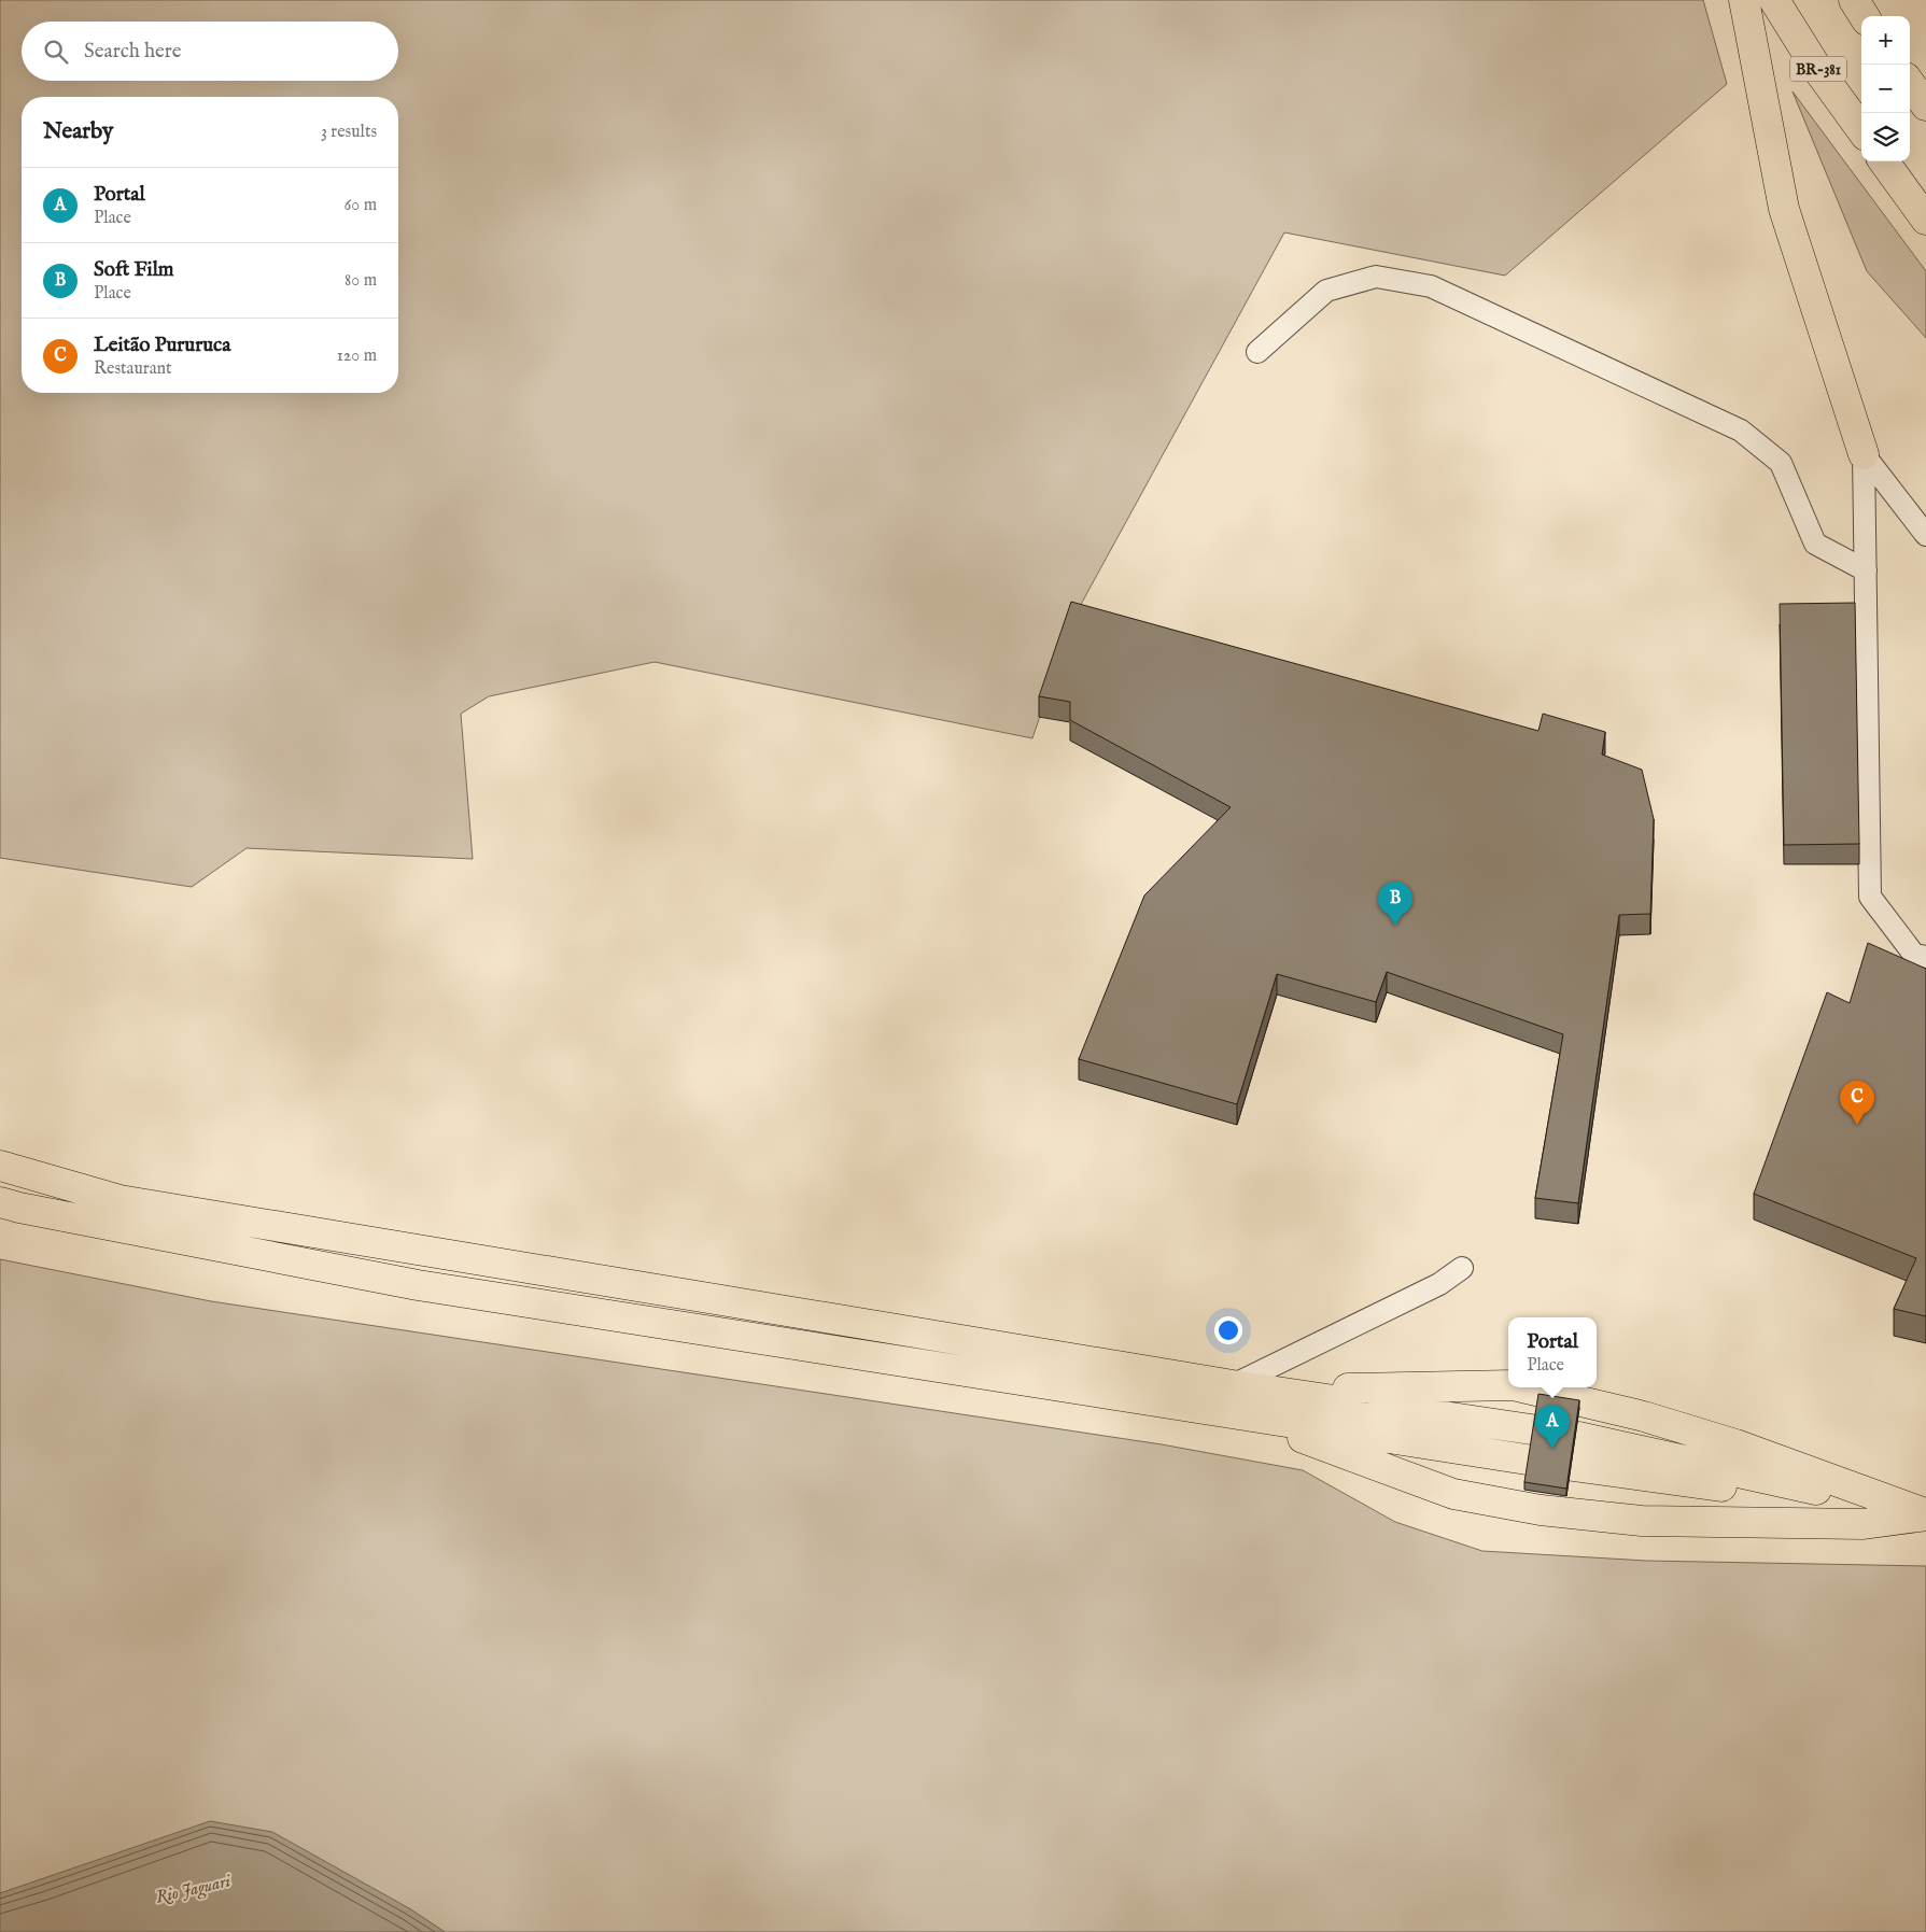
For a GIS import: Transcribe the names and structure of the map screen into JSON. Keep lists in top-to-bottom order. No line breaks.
{"streets":{"main road":["BR-381"]},"water":["Rio Jaguari"],"page":{"map_buttons":["+","−"],"search":"Search here","heading":["Nearby","3 results"],"list":[{"mark":"A","name":"Portal","note":"Place","value":"60 m"},{"mark":"B","name":"Soft Film","note":"Place","value":"80 m"},{"mark":"C","name":"Leitão Pururuca","note":"Restaurant","value":"120 m"}],"pins":["B","C","A"],"popup":["Portal","Place"]}}
